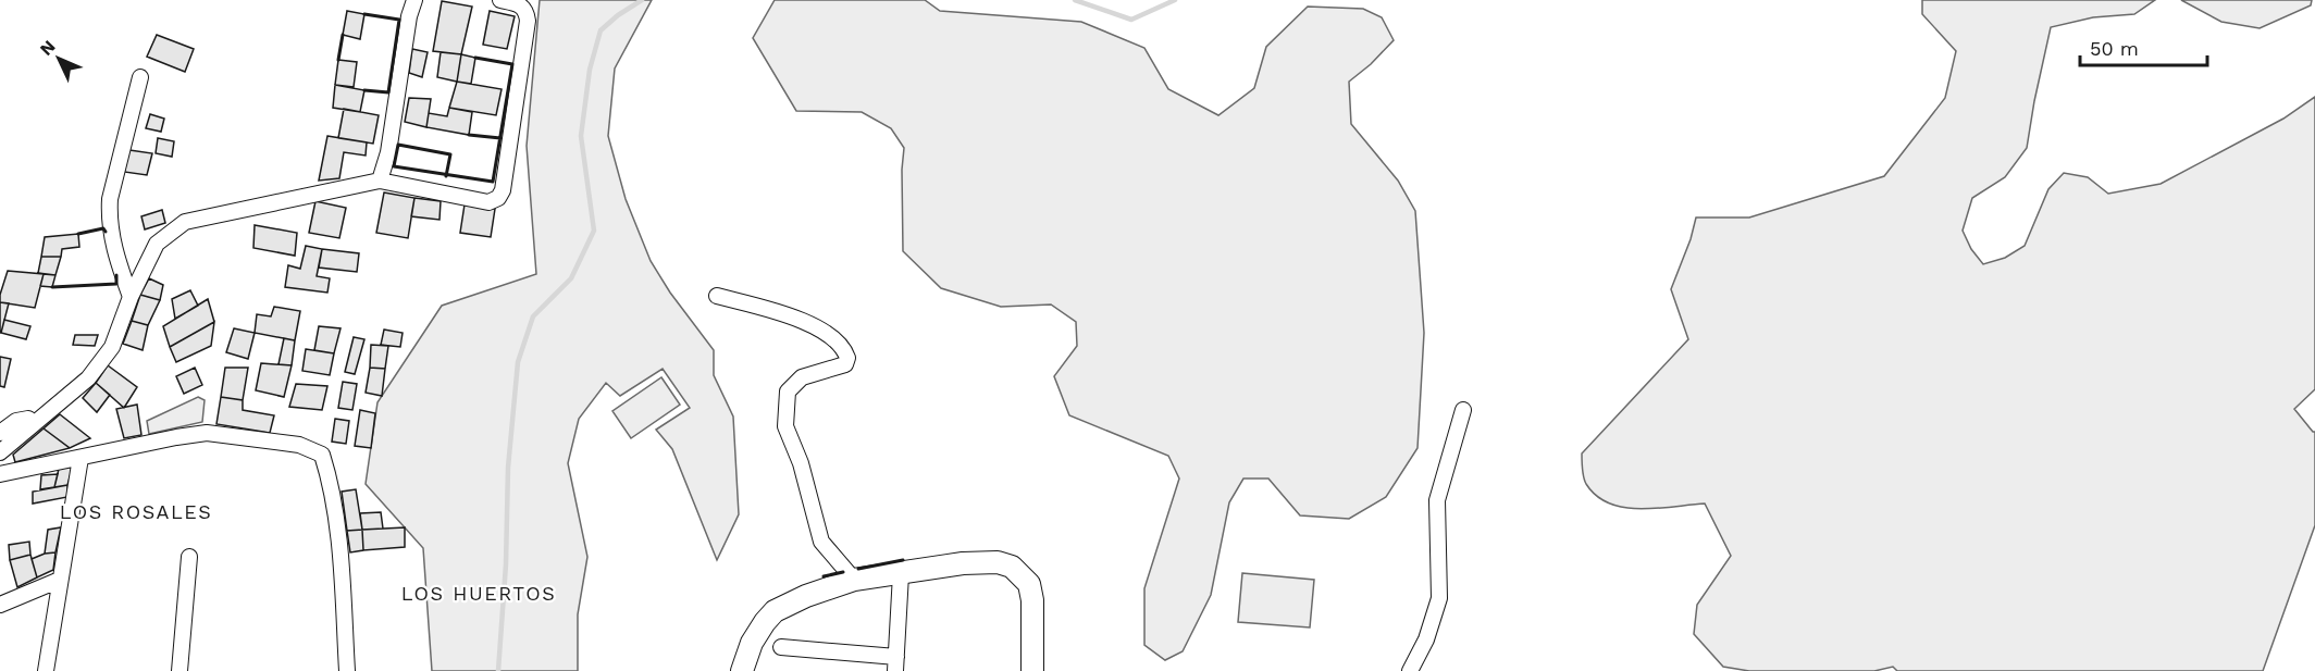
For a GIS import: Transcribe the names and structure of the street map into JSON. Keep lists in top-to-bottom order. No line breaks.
{"districts":["LOS ROSALES","LOS HUERTOS"],"scale_bar":"50 m","north":"top left"}
